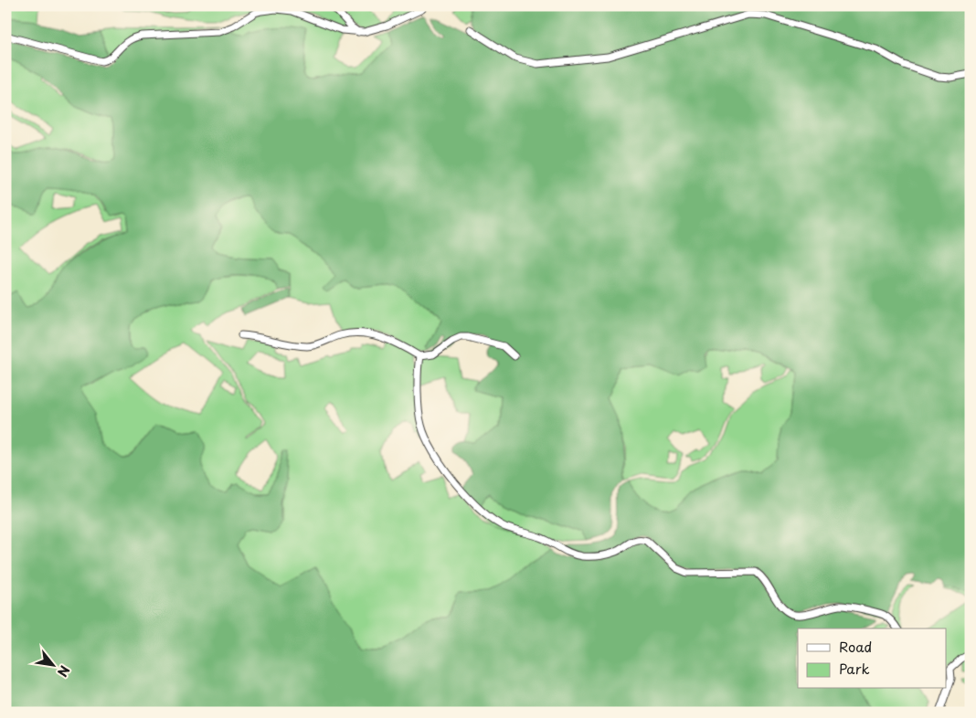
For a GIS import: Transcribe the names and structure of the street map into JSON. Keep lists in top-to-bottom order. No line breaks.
{"legend":["Road","Park"],"north":"bottom right"}
